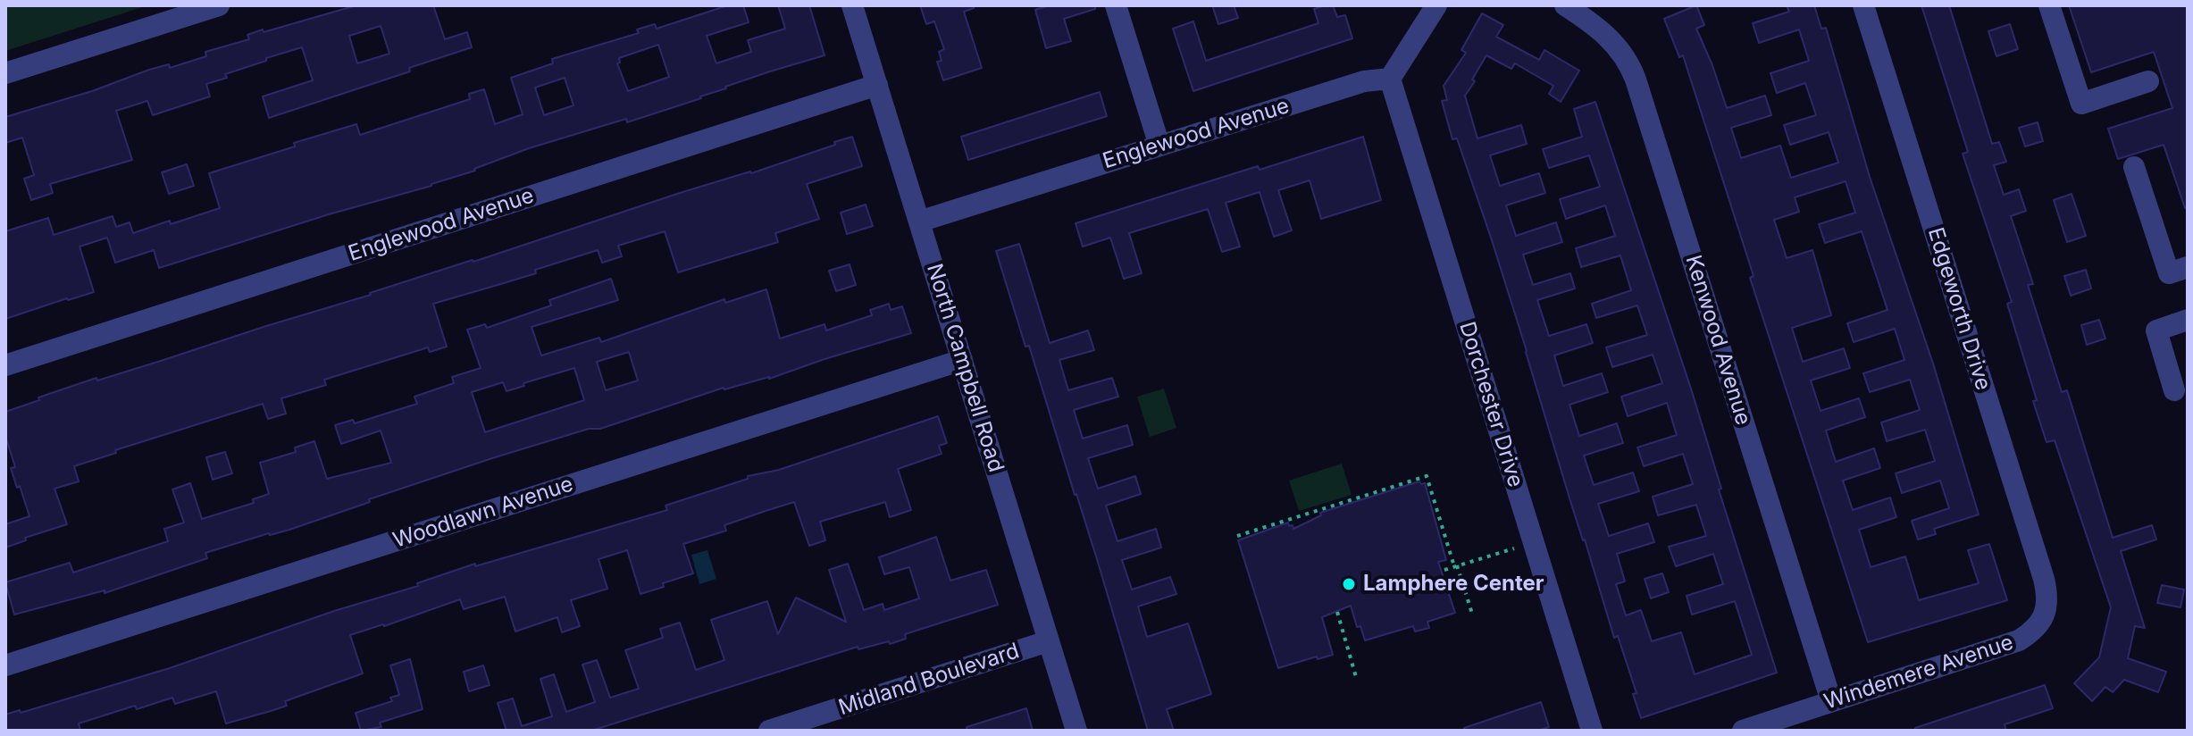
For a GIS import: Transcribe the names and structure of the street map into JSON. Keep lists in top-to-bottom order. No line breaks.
{"streets":{"street":["Englewood Avenue","Edgeworth Drive","Kenwood Avenue","North Campbell Road","Dorchester Drive","Woodlawn Avenue","Windemere Avenue","Midland Boulevard"]},"crossings":[["Englewood Avenue","North Campbell Road"],["Englewood Avenue","Dorchester Drive"],["Edgeworth Drive","Windemere Avenue"],["Kenwood Avenue","Windemere Avenue"],["North Campbell Road","Woodlawn Avenue"],["North Campbell Road","Midland Boulevard"]],"places":["Lamphere Center"]}
